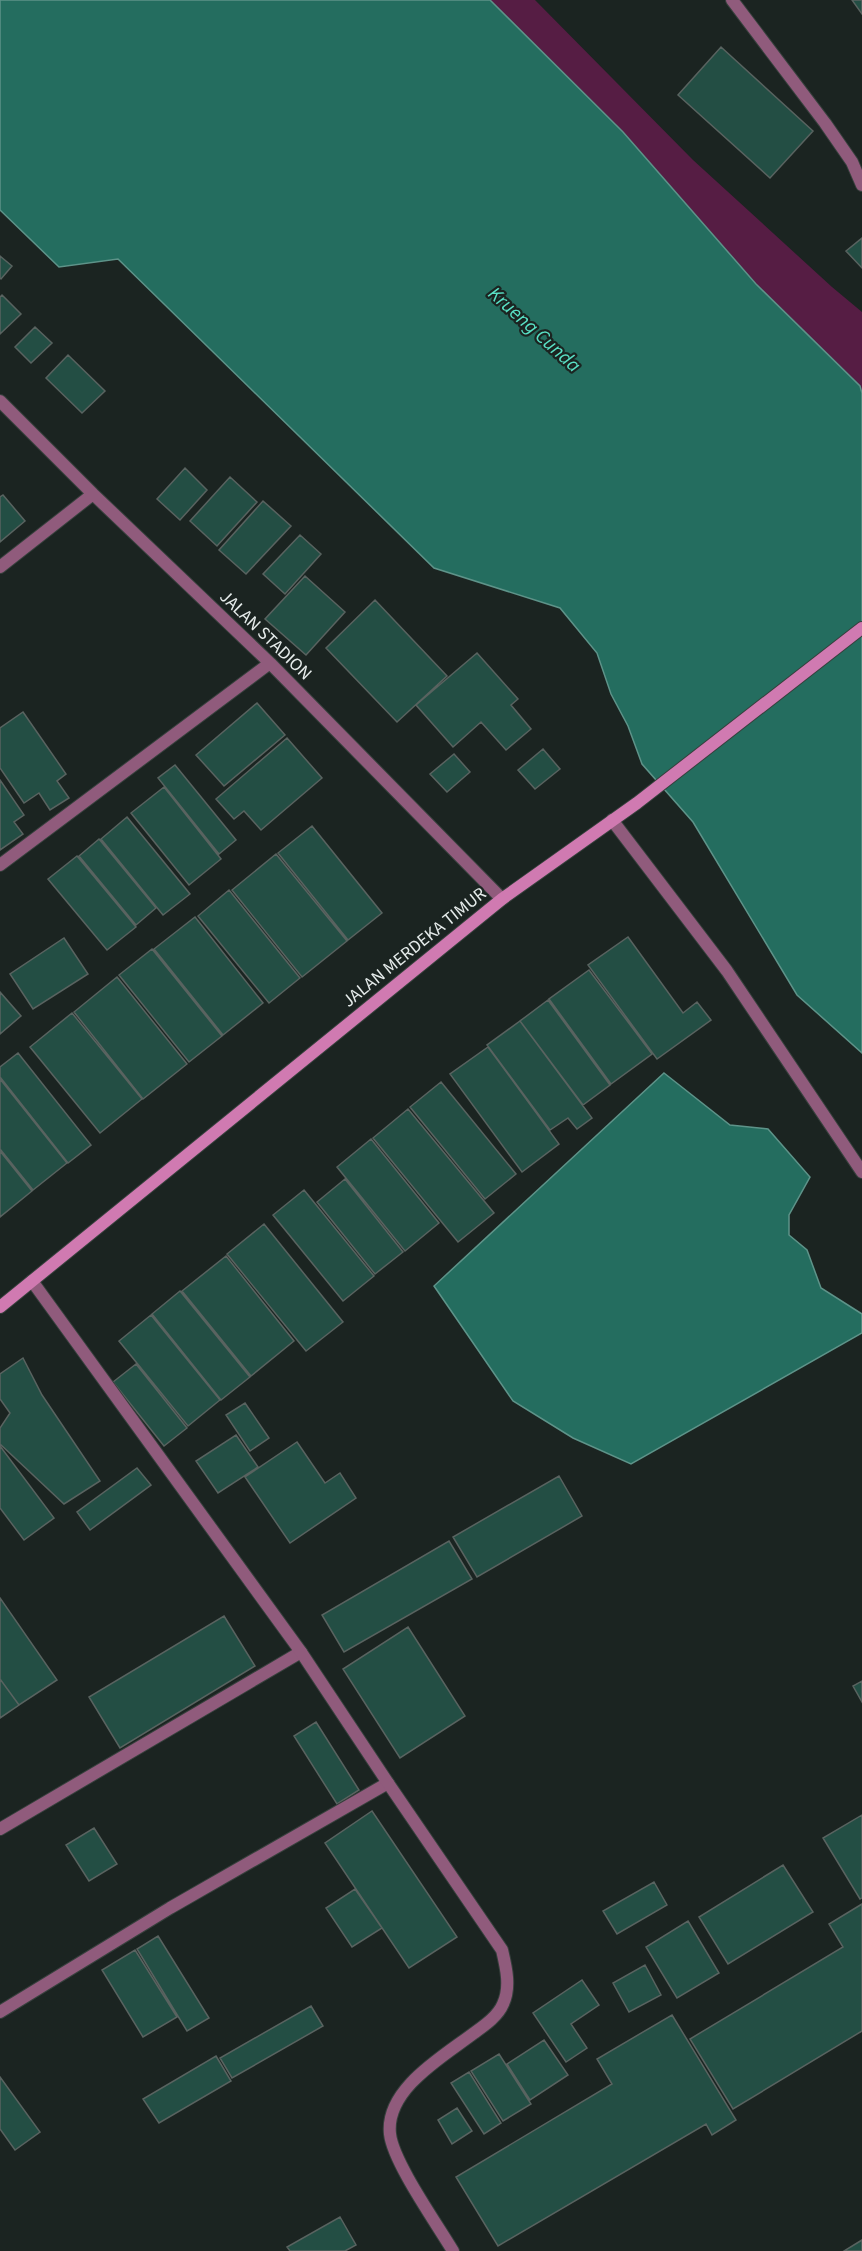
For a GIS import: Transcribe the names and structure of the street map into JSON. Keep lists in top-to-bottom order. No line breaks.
{"streets":{"main road":["JALAN MERDEKA TIMUR"],"street":["JALAN STADION"]},"crossings":[["JALAN STADION","JALAN MERDEKA TIMUR"]],"water":["Krueng Cunda"]}
